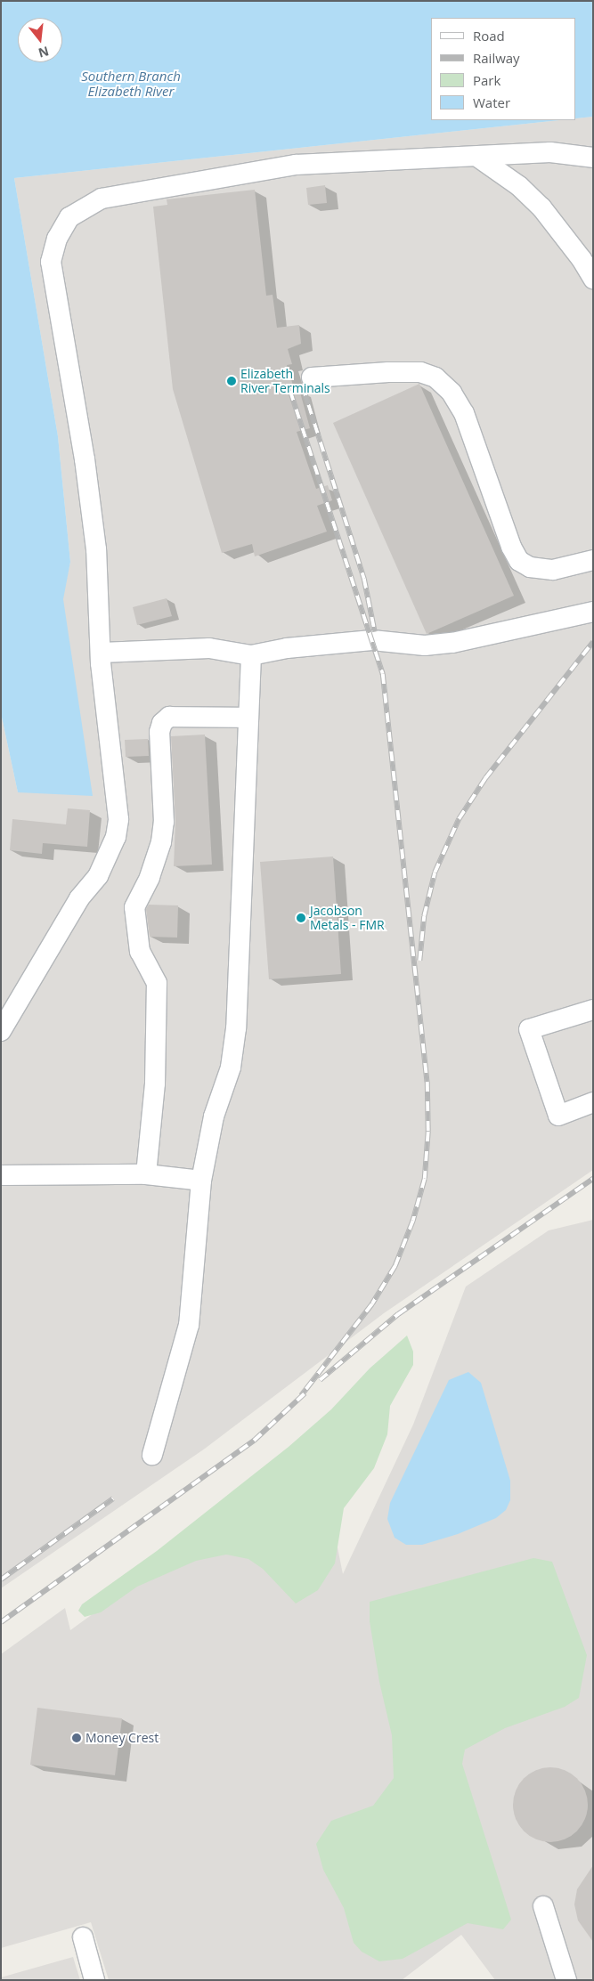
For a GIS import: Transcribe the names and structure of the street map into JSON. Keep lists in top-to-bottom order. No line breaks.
{"water":["Southern Branch Elizabeth River"],"places":["Elizabeth River Terminals","Jacobson Metals - FMR","Money Crest"],"legend":["Road","Railway","Park","Water"],"north":"bottom"}
